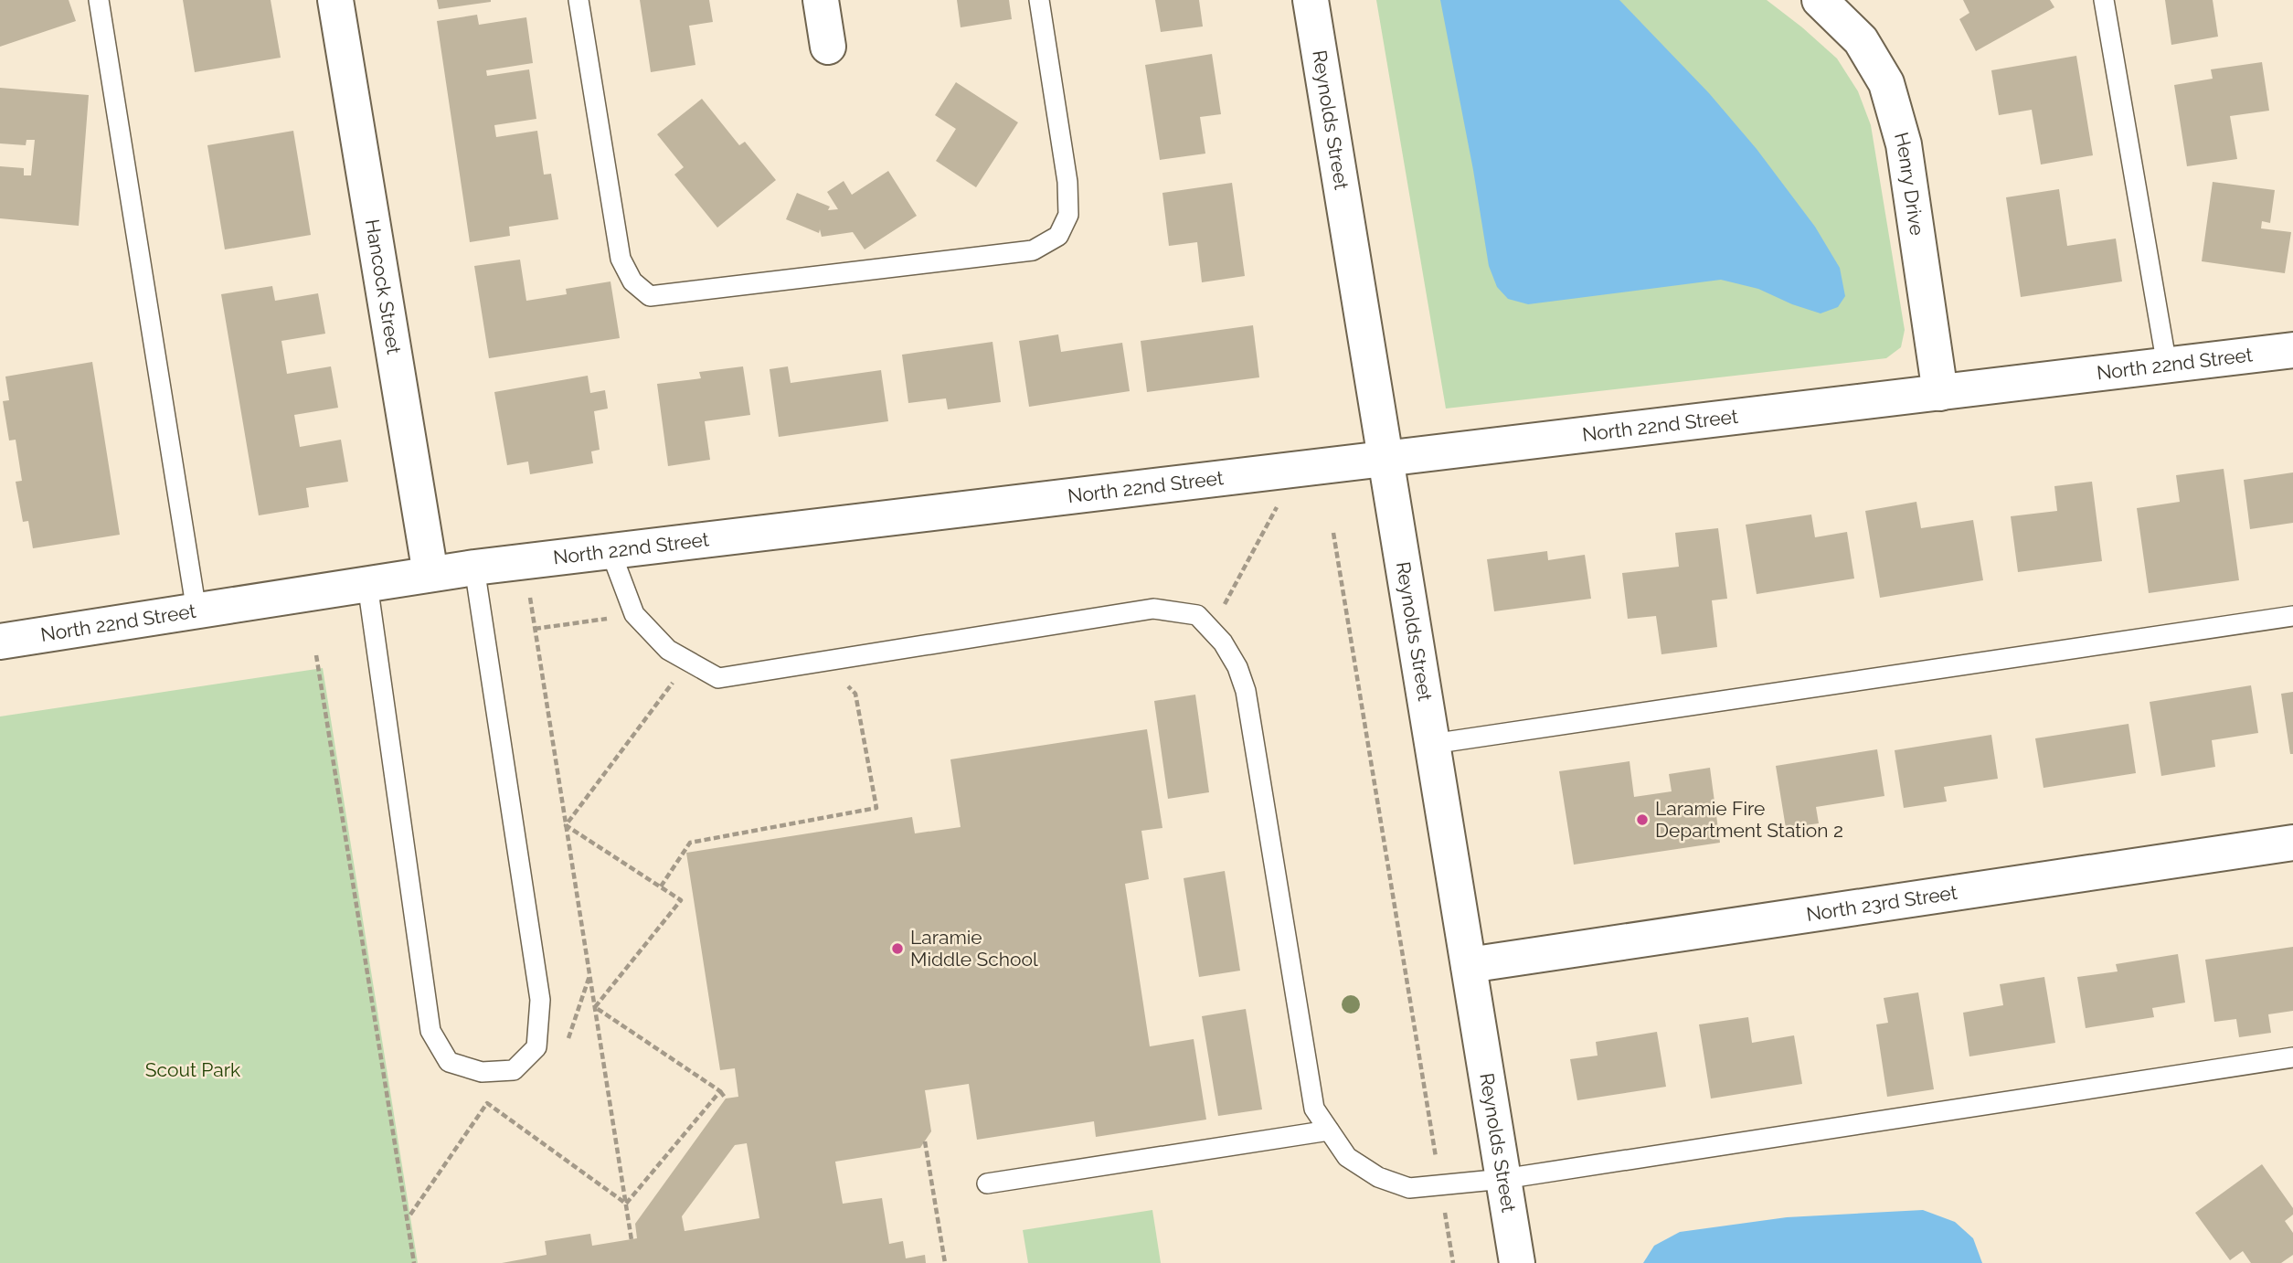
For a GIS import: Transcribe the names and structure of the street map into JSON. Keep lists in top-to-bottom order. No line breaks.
{"streets":{"street":["Reynolds Street","Henry Drive","Hancock Street","North 22nd Street","North 23rd Street"]},"crossings":[["Reynolds Street","North 22nd Street"],["Reynolds Street","North 23rd Street"],["Henry Drive","North 22nd Street"],["Hancock Street","North 22nd Street"]],"parks":["Scout Park"],"places":["Laramie Fire Department Station 2","Laramie Middle School"]}
